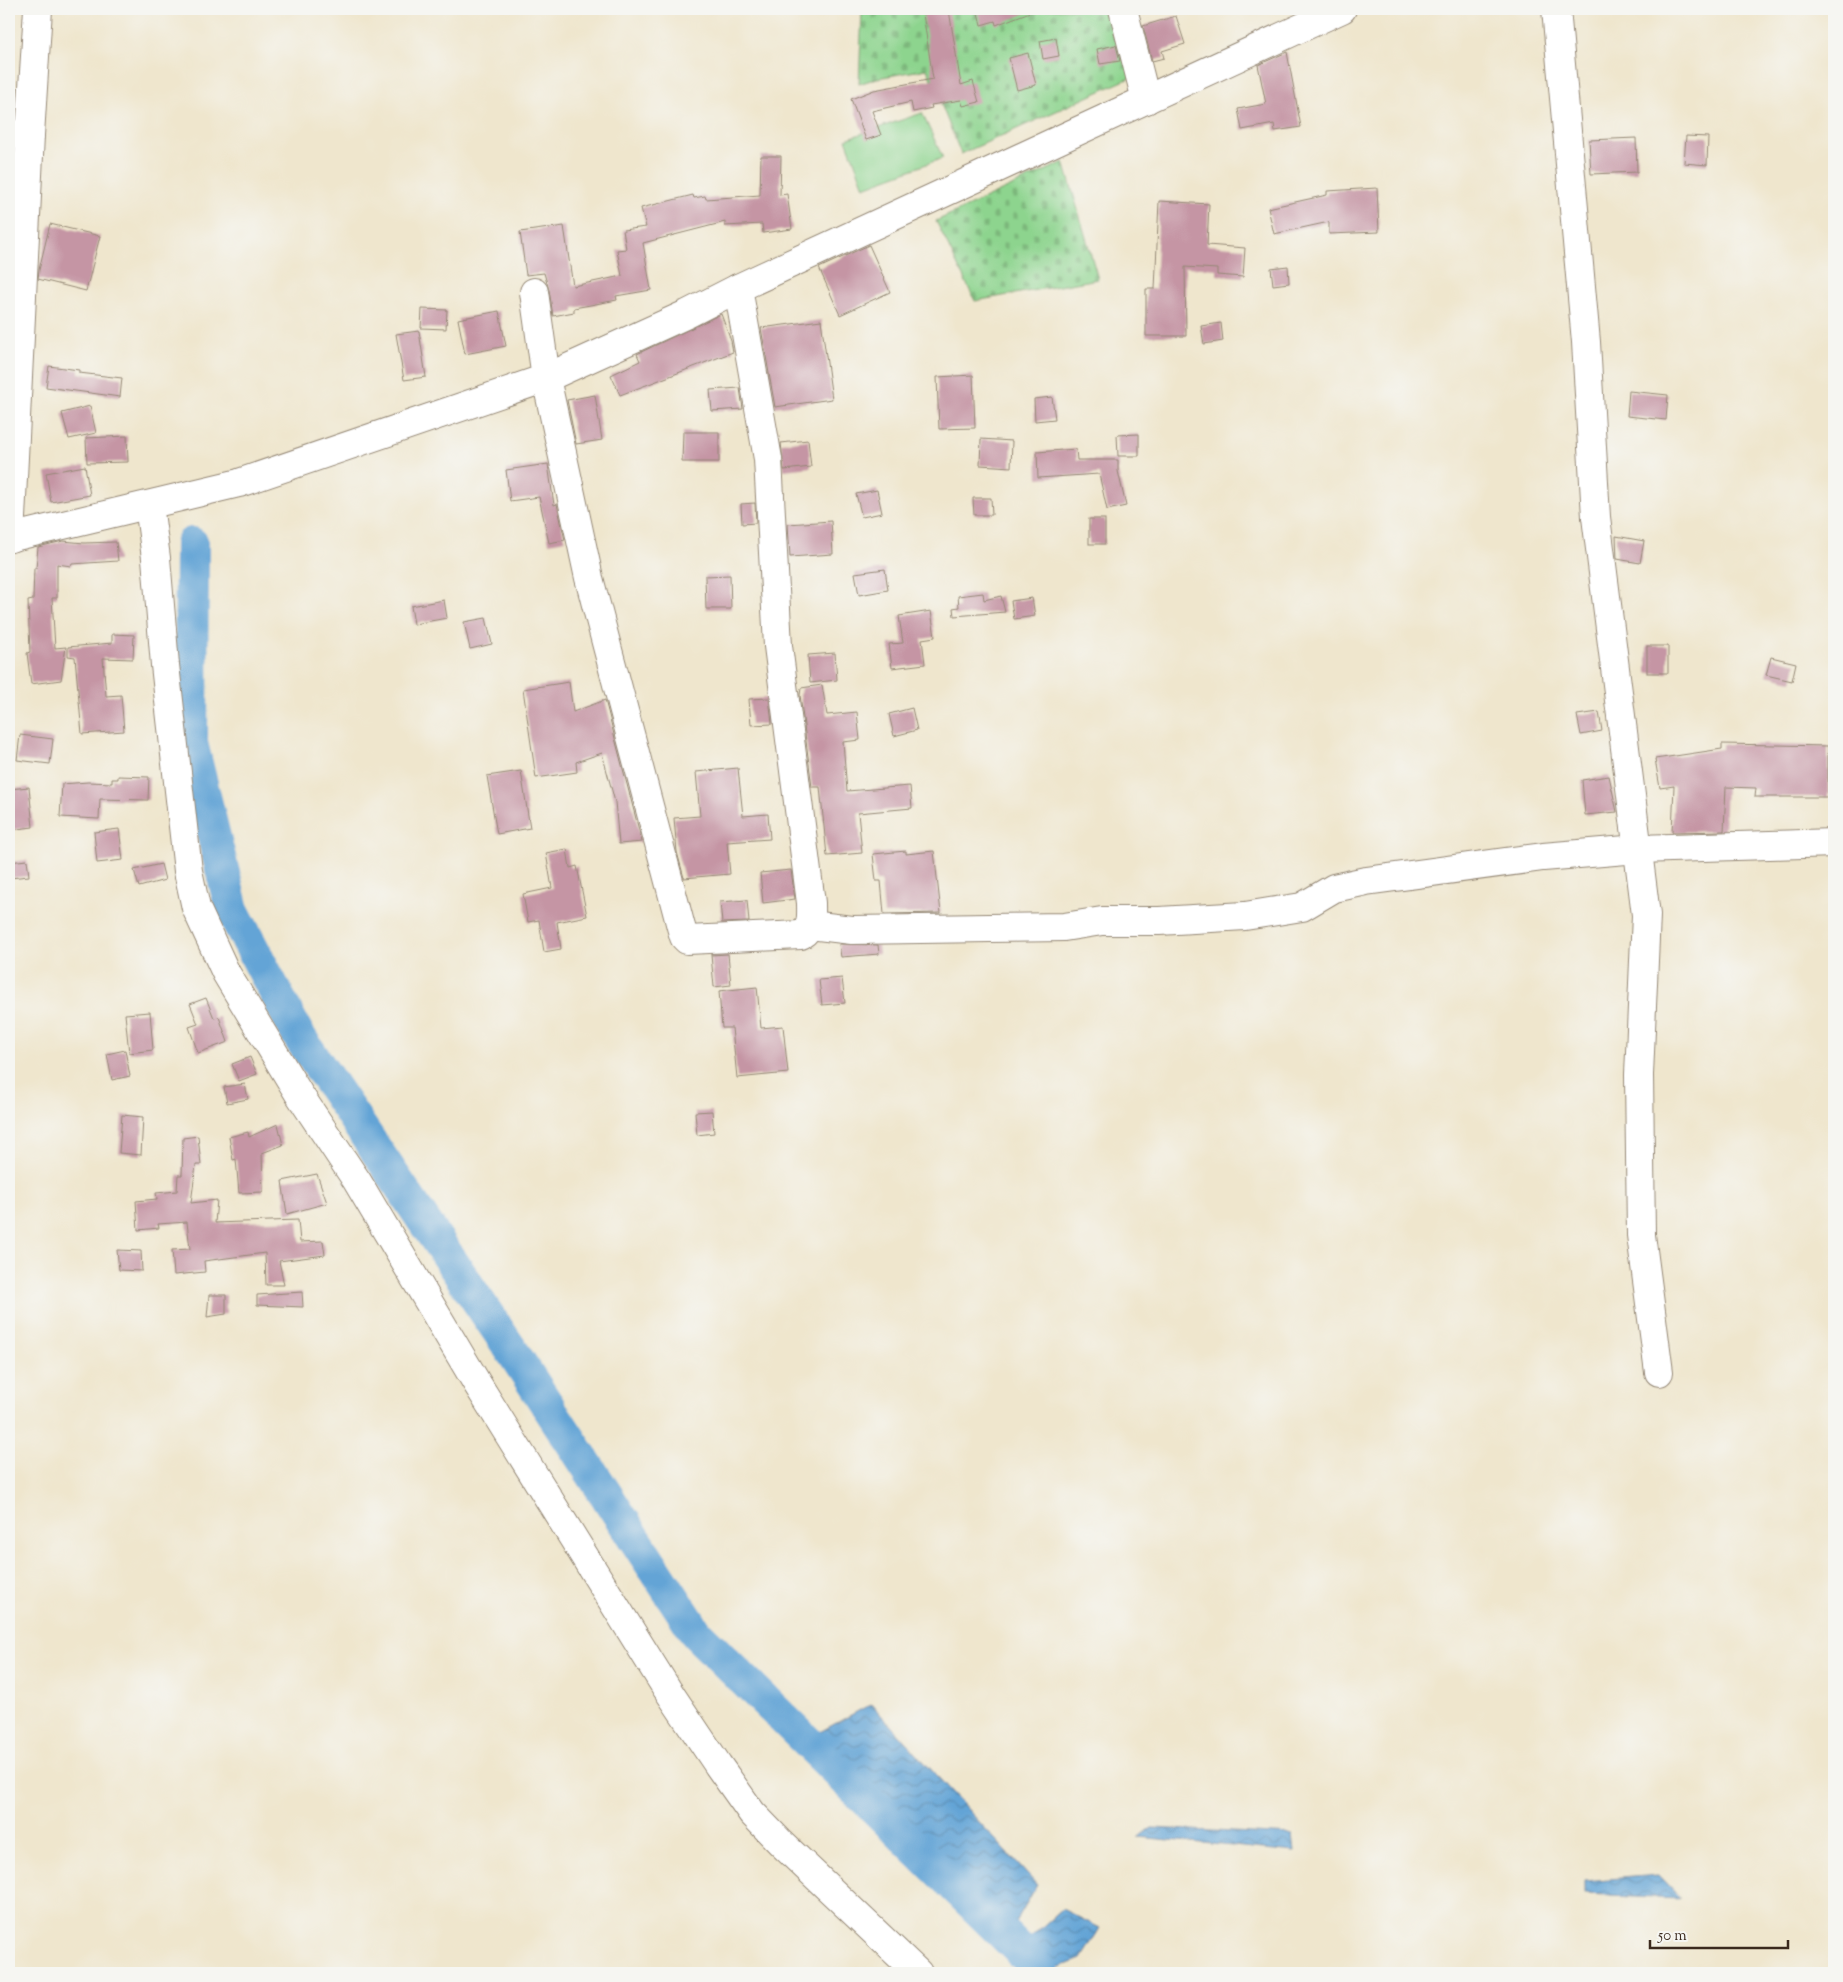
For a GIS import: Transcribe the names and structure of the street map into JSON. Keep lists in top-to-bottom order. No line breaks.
{"scale_bar":"50 m"}
